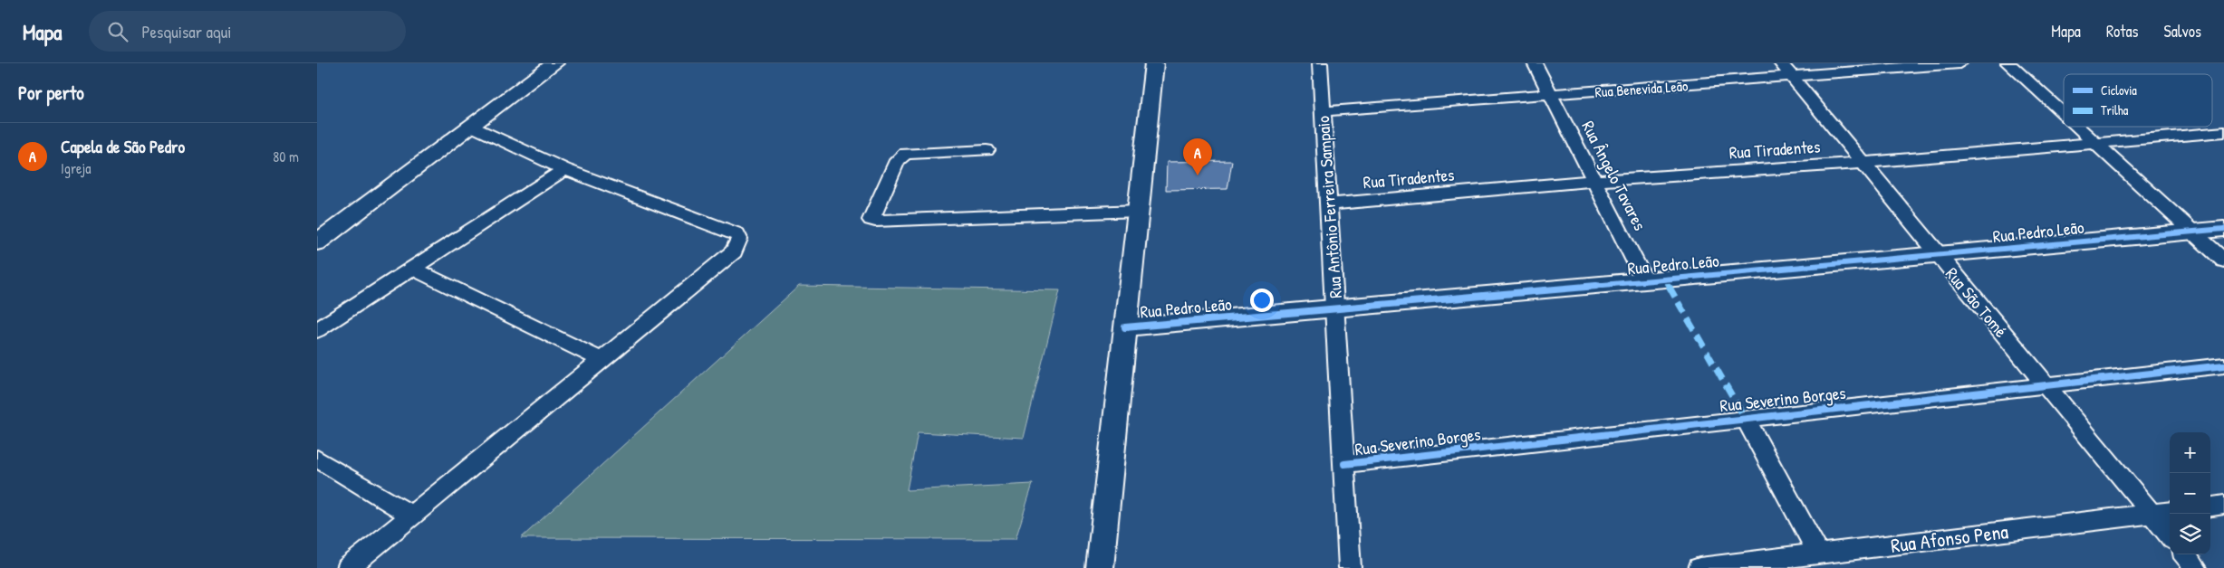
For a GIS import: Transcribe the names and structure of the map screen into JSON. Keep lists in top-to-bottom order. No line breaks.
{"streets":{"street":["Rua Benevida Leão","Rua Tiradentes","Rua Ângelo Tavares","Rua Antônio Ferreira Sampaio","Rua Pedro Leão","Rua São Tomé","Rua Severino Borges","Rua Afonso Pena"]},"crossings":[["Rua Benevida Leão","Rua Ângelo Tavares"],["Rua Benevida Leão","Rua Antônio Ferreira Sampaio"],["Rua Benevida Leão","Rua São Tomé"],["Rua Tiradentes","Rua Ângelo Tavares"],["Rua Tiradentes","Rua Antônio Ferreira Sampaio"],["Rua Tiradentes","Rua São Tomé"],["Rua Ângelo Tavares","Rua Pedro Leão"],["Rua Antônio Ferreira Sampaio","Rua Pedro Leão"],["Rua Antônio Ferreira Sampaio","Rua Severino Borges"],["Rua Pedro Leão","Rua São Tomé"],["Rua São Tomé","Rua Severino Borges"],["Rua São Tomé","Rua Afonso Pena"]],"legend":["Ciclovia","Trilha"],"page":{"header":"Mapa","search":"Pesquisar aqui","nav":["Mapa","Rotas","Salvos"],"heading":"Por perto","list":[{"mark":"A","name":"Capela de São Pedro","note":"Igreja","value":"80 m"}],"pins":"A","map_buttons":["+","−"]}}
